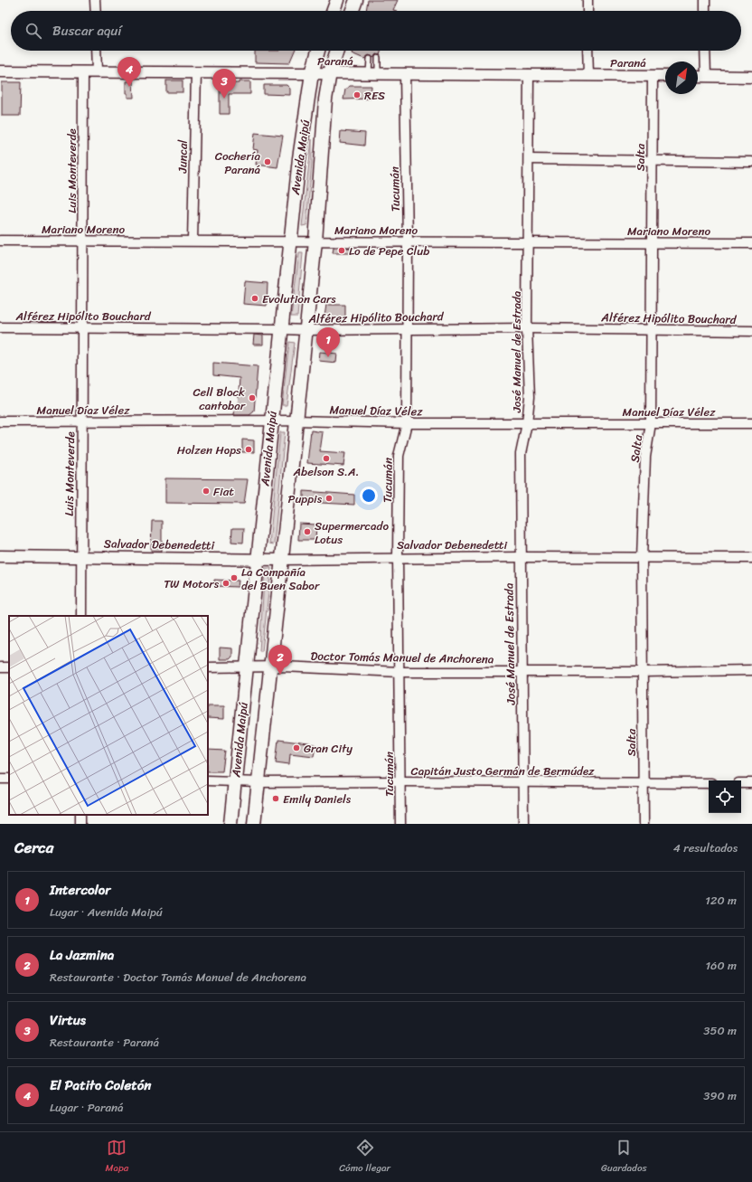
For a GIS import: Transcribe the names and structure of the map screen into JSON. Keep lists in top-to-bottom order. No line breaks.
{"streets":{"main road":["Avenida Maipú"],"street":["Paraná","Juncal","Salta","Luis Monteverde","Tucumán","Mariano Moreno","Alférez Hipólito Bouchard","José Manuel de Estrada","Manuel Díaz Vélez","Salvador Debenedetti","Doctor Tomás Manuel de Anchorena","Capitán Justo Germán de Bermúdez"]},"crossings":[["Paraná","Juncal"],["Paraná","Avenida Maipú"],["Paraná","Salta"],["Paraná","Luis Monteverde"],["Paraná","Tucumán"],["Paraná","José Manuel de Estrada"],["Juncal","Mariano Moreno"],["Avenida Maipú","Mariano Moreno"],["Avenida Maipú","Alférez Hipólito Bouchard"],["Avenida Maipú","Manuel Díaz Vélez"],["Avenida Maipú","Salvador Debenedetti"],["Avenida Maipú","Doctor Tomás Manuel de Anchorena"],["Avenida Maipú","Capitán Justo Germán de Bermúdez"],["Salta","Mariano Moreno"],["Salta","Alférez Hipólito Bouchard"],["Salta","Manuel Díaz Vélez"],["Salta","Salvador Debenedetti"],["Salta","Doctor Tomás Manuel de Anchorena"],["Salta","Capitán Justo Germán de Bermúdez"],["Luis Monteverde","Mariano Moreno"],["Luis Monteverde","Alférez Hipólito Bouchard"],["Luis Monteverde","Manuel Díaz Vélez"],["Luis Monteverde","Salvador Debenedetti"],["Tucumán","Mariano Moreno"],["Tucumán","Alférez Hipólito Bouchard"],["Tucumán","Manuel Díaz Vélez"],["Tucumán","Salvador Debenedetti"],["Tucumán","Doctor Tomás Manuel de Anchorena"],["Tucumán","Capitán Justo Germán de Bermúdez"],["Mariano Moreno","José Manuel de Estrada"],["Alférez Hipólito Bouchard","José Manuel de Estrada"],["José Manuel de Estrada","Manuel Díaz Vélez"],["José Manuel de Estrada","Salvador Debenedetti"],["José Manuel de Estrada","Doctor Tomás Manuel de Anchorena"],["José Manuel de Estrada","Capitán Justo Germán de Bermúdez"]],"places":["RES","Cochería Paraná","Lo de Pepe Club","Evolution Cars","Cell Block cantobar","Holzen Hops","Abelson S.A.","Fiat","Puppis","Supermercado Lotus","La Compañía del Buen Sabor","TW Motors","Gran City","Emily Daniels"],"north":"top right","page":{"search":"Buscar aquí","pins":["4","3","1","2"],"heading":["Cerca","4 resultados"],"list":[{"mark":"1","name":"Intercolor","note":"Lugar · Avenida Maipú","value":"120 m"},{"mark":"2","name":"La Jazmina","note":"Restaurante · Doctor Tomás Manuel de Anchorena","value":"160 m"},{"mark":"3","name":"Virtus","note":"Restaurante · Paraná","value":"350 m"},{"mark":"4","name":"El Patito Coletón","note":"Lugar · Paraná","value":"390 m"}],"nav":["Mapa","Cómo llegar","Guardados"]}}
